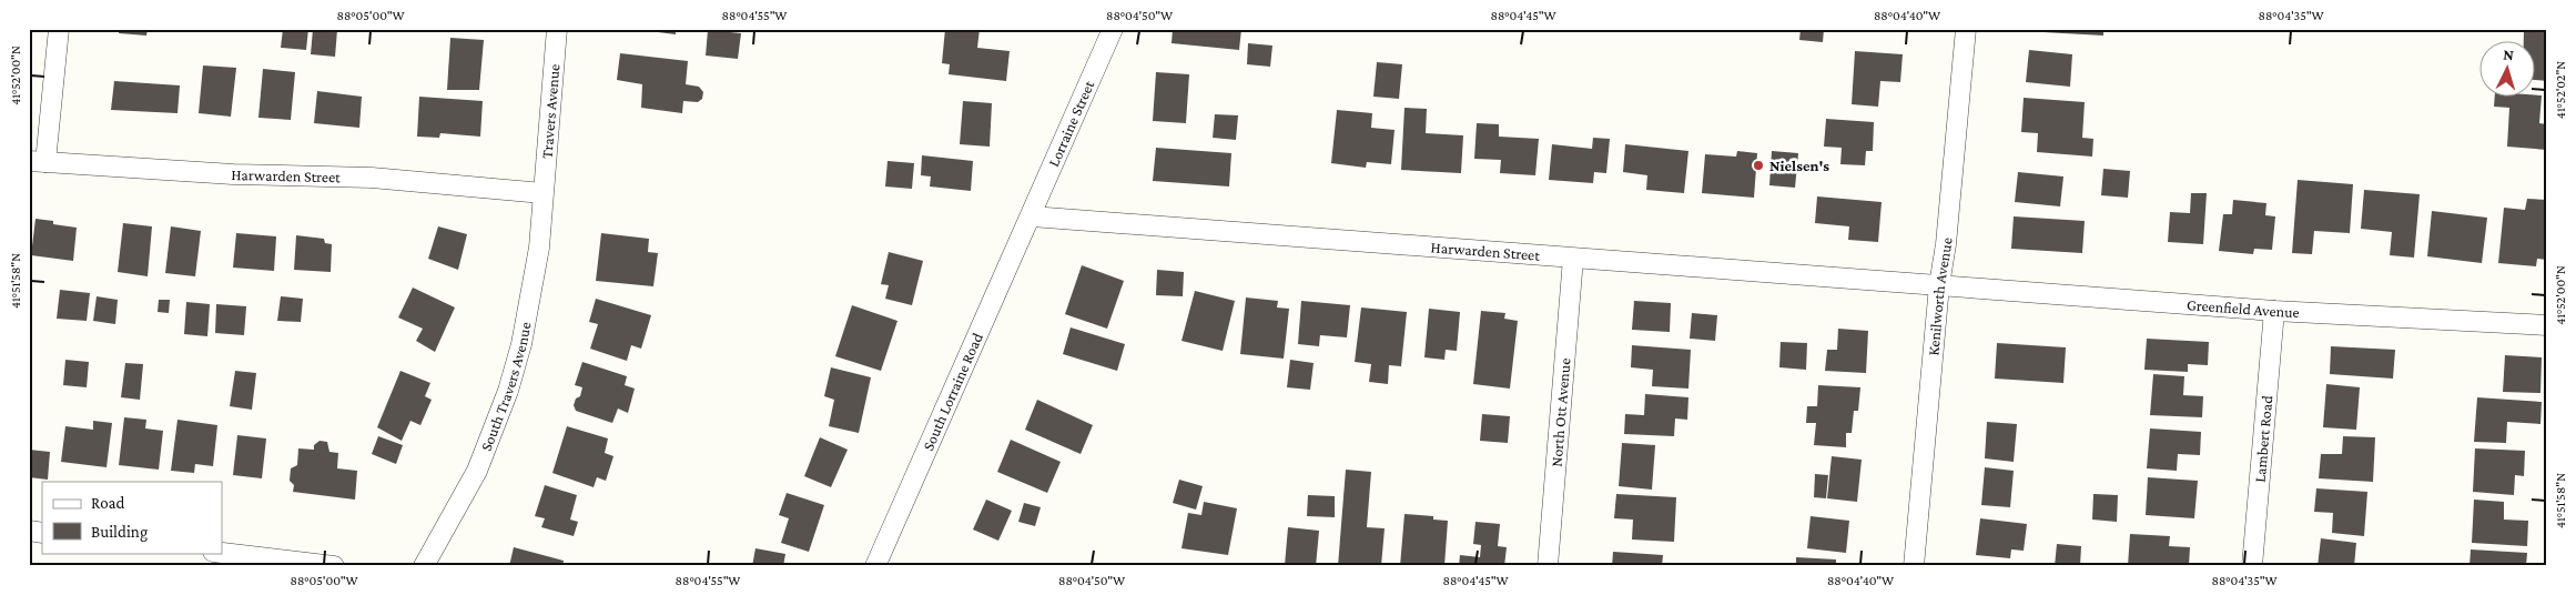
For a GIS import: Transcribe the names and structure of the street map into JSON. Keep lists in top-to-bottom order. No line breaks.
{"streets":{"street":["Travers Avenue","Lorraine Street","Harwarden Street","Kenilworth Avenue","Greenfield Avenue","South Travers Avenue","South Lorraine Road","North Ott Avenue","Lambert Road"]},"crossings":[["Travers Avenue","Harwarden Street"],["Travers Avenue","South Travers Avenue"],["Lorraine Street","Harwarden Street"],["Lorraine Street","South Lorraine Road"],["Harwarden Street","Kenilworth Avenue"],["Harwarden Street","Greenfield Avenue"],["Harwarden Street","South Travers Avenue"],["Harwarden Street","South Lorraine Road"],["Harwarden Street","North Ott Avenue"],["Kenilworth Avenue","Greenfield Avenue"],["Greenfield Avenue","Lambert Road"]],"places":["Nielsen's"],"legend":["Road","Building"],"north":"top","coordinates":["88°05'00\"W","88°04'55\"W","88°04'50\"W","88°04'45\"W","88°04'40\"W","88°04'35\"W","41°52'00\"N","41°52'02\"N","41°51'58\"N"]}
